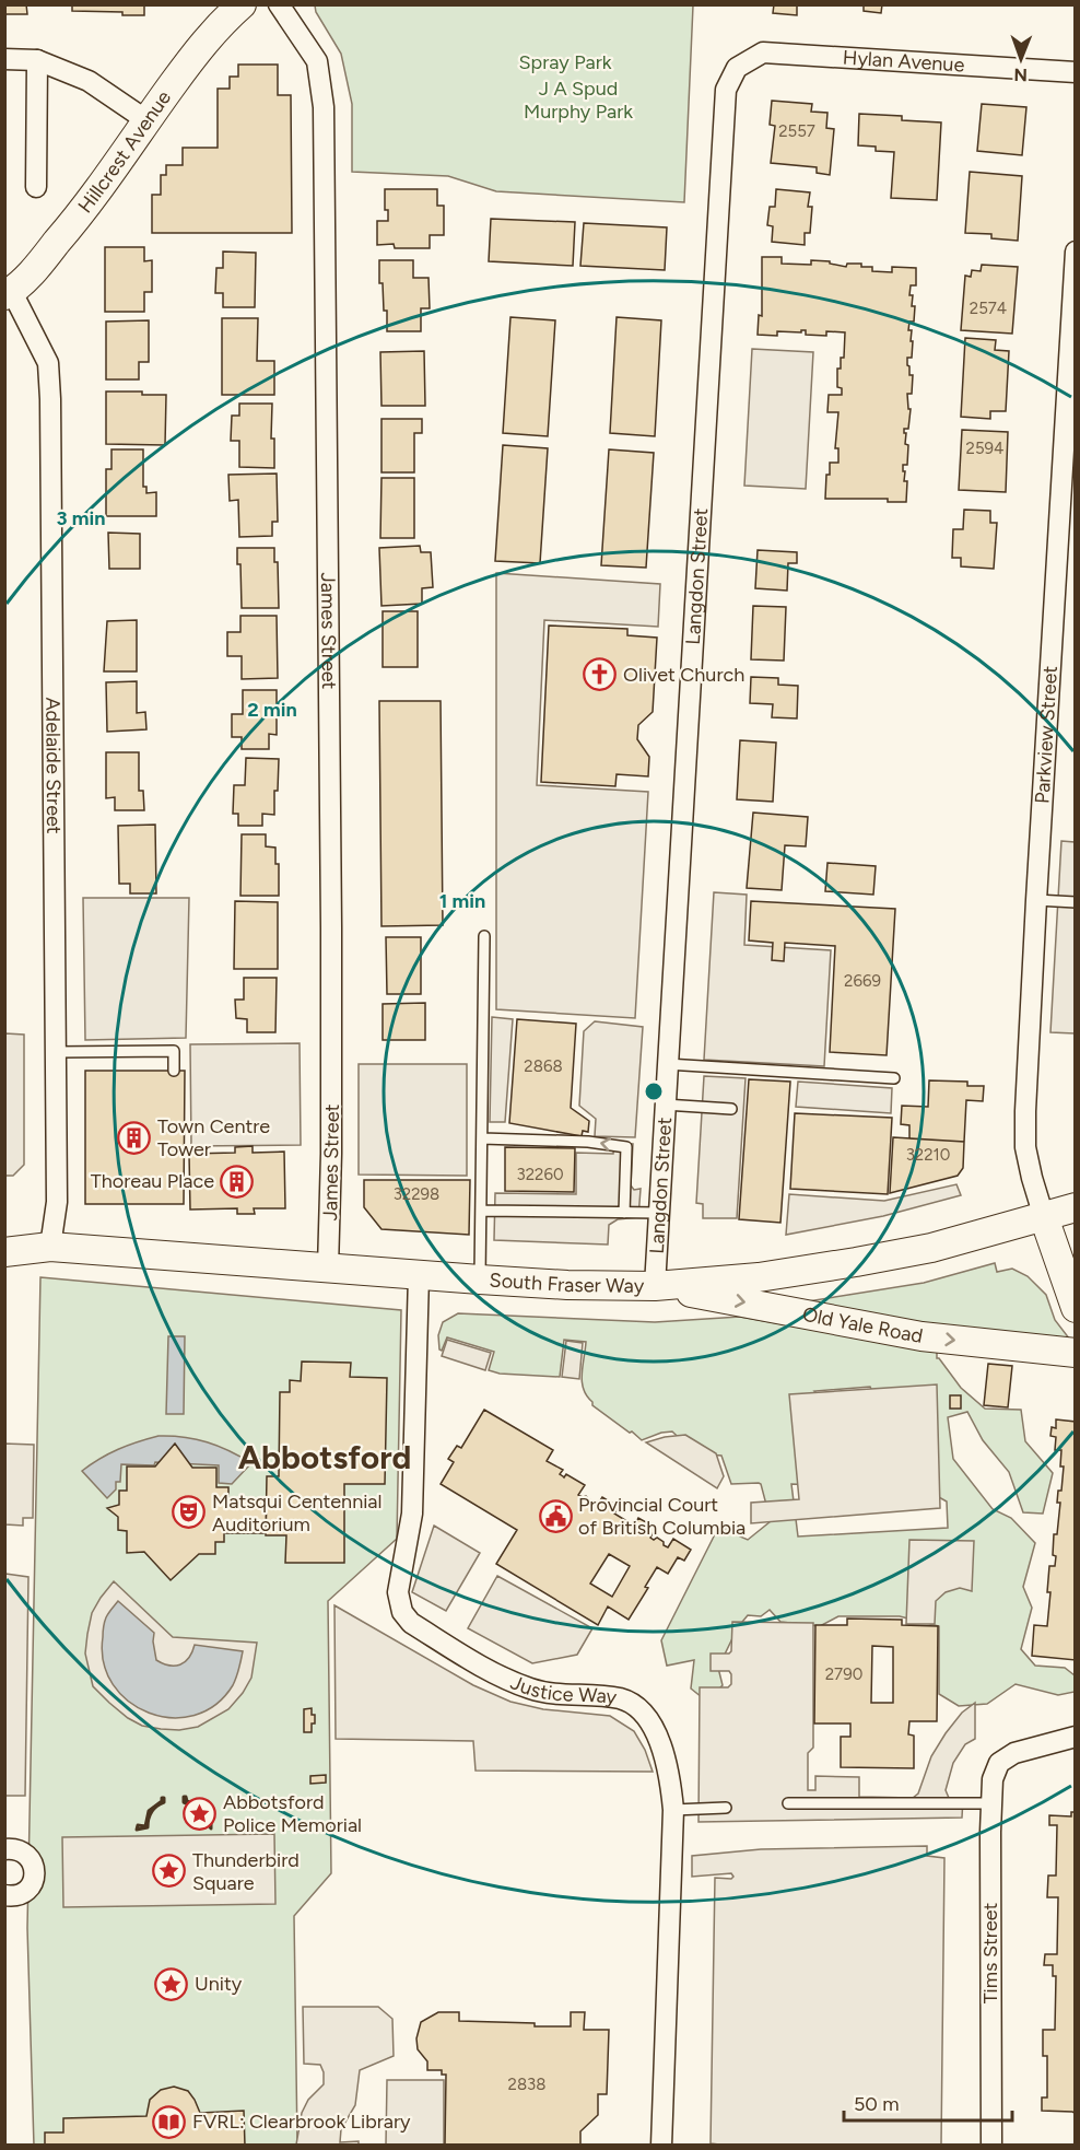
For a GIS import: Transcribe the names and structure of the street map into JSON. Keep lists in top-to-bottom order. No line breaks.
{"streets":{"main road":["Hillcrest Avenue","South Fraser Way","Old Yale Road"],"street":["Hylan Avenue","Langdon Street","James Street","Parkview Street","Adelaide Street","Justice Way","Tims Street"]},"crossings":[["Hylan Avenue","Langdon Street"],["Hillcrest Avenue","Adelaide Street"],["Langdon Street","South Fraser Way"],["Langdon Street","Old Yale Road"],["James Street","South Fraser Way"],["Parkview Street","South Fraser Way"],["Adelaide Street","South Fraser Way"],["South Fraser Way","Old Yale Road"],["South Fraser Way","Justice Way"]],"one_way":["Old Yale Road"],"districts":["Abbotsford"],"parks":["Spray Park","J A Spud Murphy Park"],"places":{"church":["Olivet Church"],"building":["Town Centre Tower","Thoreau Place"],"theatre":["Matsqui Centennial Auditorium"],"public building":["Provincial Court of British Columbia"],"place":["Abbotsford Police Memorial","Thunderbird Square","Unity"],"library":["FVRL: Clearbrook Library"]},"house_numbers":["2557","2574","2594","2669","2868","32210","32260","32298","2790","2838"],"scale_bar":"50 m","north":"bottom","rings":["3 min","2 min","1 min"]}
